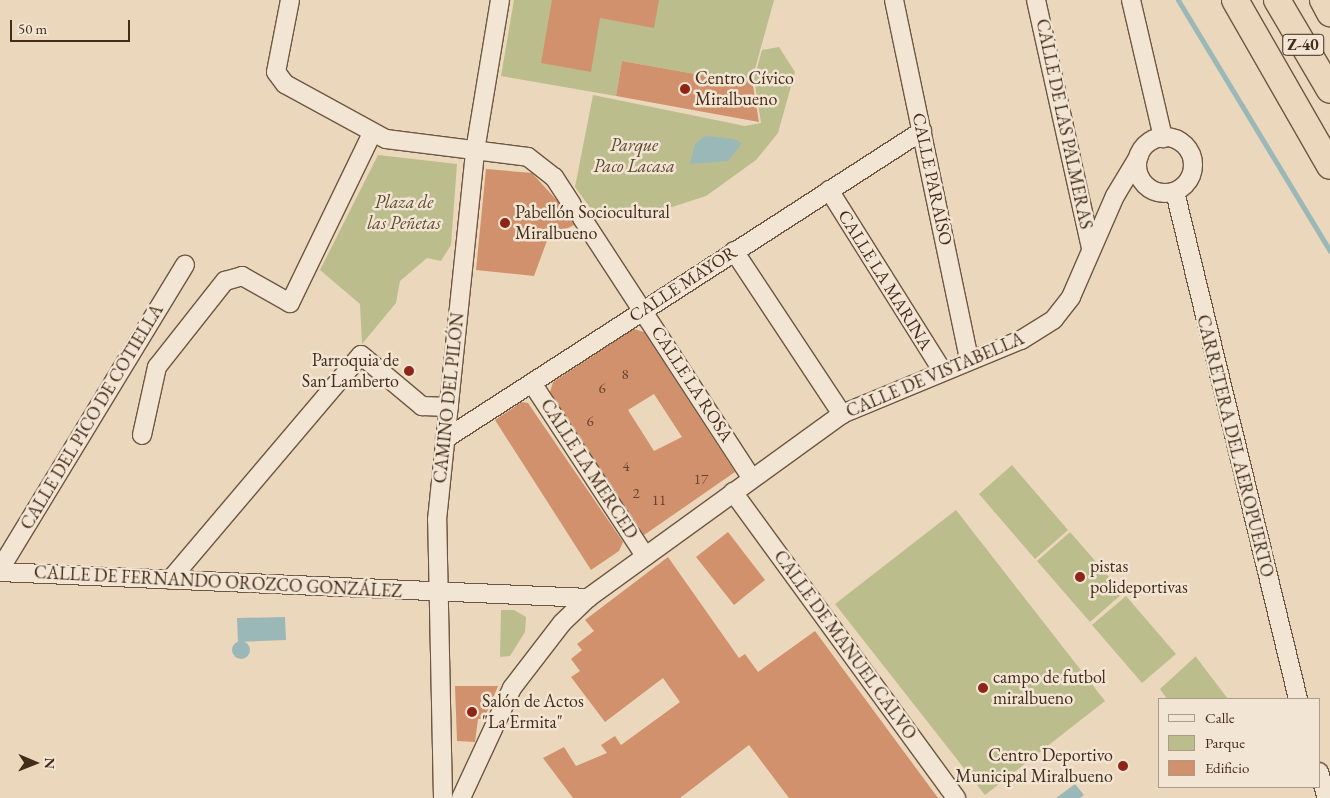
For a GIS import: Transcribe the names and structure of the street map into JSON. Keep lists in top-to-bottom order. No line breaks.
{"streets":{"highway":["Z-40"],"street":["CALLE DE LAS PALMERAS","CALLE PARAÍSO","CALLE LA MARINA","CALLE MAYOR","CALLE DE VISTABELLA","CALLE LA ROSA","CAMINO DEL PILÓN","CALLE DEL PICO DE COTIELLA","CARRETERA DEL AEROPUERTO","CALLE LA MERCED","CALLE DE FERNANDO OROZCO GONZÁLEZ","CALLE DE MANUEL CALVO"]},"crossings":[["CALLE DE LAS PALMERAS","CALLE DE VISTABELLA"],["CALLE PARAÍSO","CALLE MAYOR"],["CALLE PARAÍSO","CALLE DE VISTABELLA"],["CALLE LA MARINA","CALLE MAYOR"],["CALLE LA MARINA","CALLE DE VISTABELLA"],["CALLE MAYOR","CALLE LA ROSA"],["CALLE MAYOR","CAMINO DEL PILÓN"],["CALLE MAYOR","CALLE LA MERCED"],["CALLE DE VISTABELLA","CALLE LA ROSA"],["CALLE DE VISTABELLA","CARRETERA DEL AEROPUERTO"],["CALLE DE VISTABELLA","CALLE LA MERCED"],["CALLE DE VISTABELLA","CALLE DE FERNANDO OROZCO GONZÁLEZ"],["CALLE DE VISTABELLA","CALLE DE MANUEL CALVO"],["CALLE LA ROSA","CAMINO DEL PILÓN"],["CAMINO DEL PILÓN","CALLE DE FERNANDO OROZCO GONZÁLEZ"],["CALLE DEL PICO DE COTIELLA","CALLE DE FERNANDO OROZCO GONZÁLEZ"]],"parks":["Parque Paco Lacasa","Plaza de las Peñetas"],"places":["Centro Cívico Miralbueno","Pabellón Sociocultural Miralbueno","Parroquia de San Lamberto","pistas polideportivas","campo de futbol miralbueno","Salón de Actos \"La Ermita\"","Centro Deportivo Municipal Miralbueno"],"house_numbers":["8","6","6","4","17","2","11"],"legend":["Calle","Parque","Edificio"],"scale_bar":"50 m","north":"right"}
